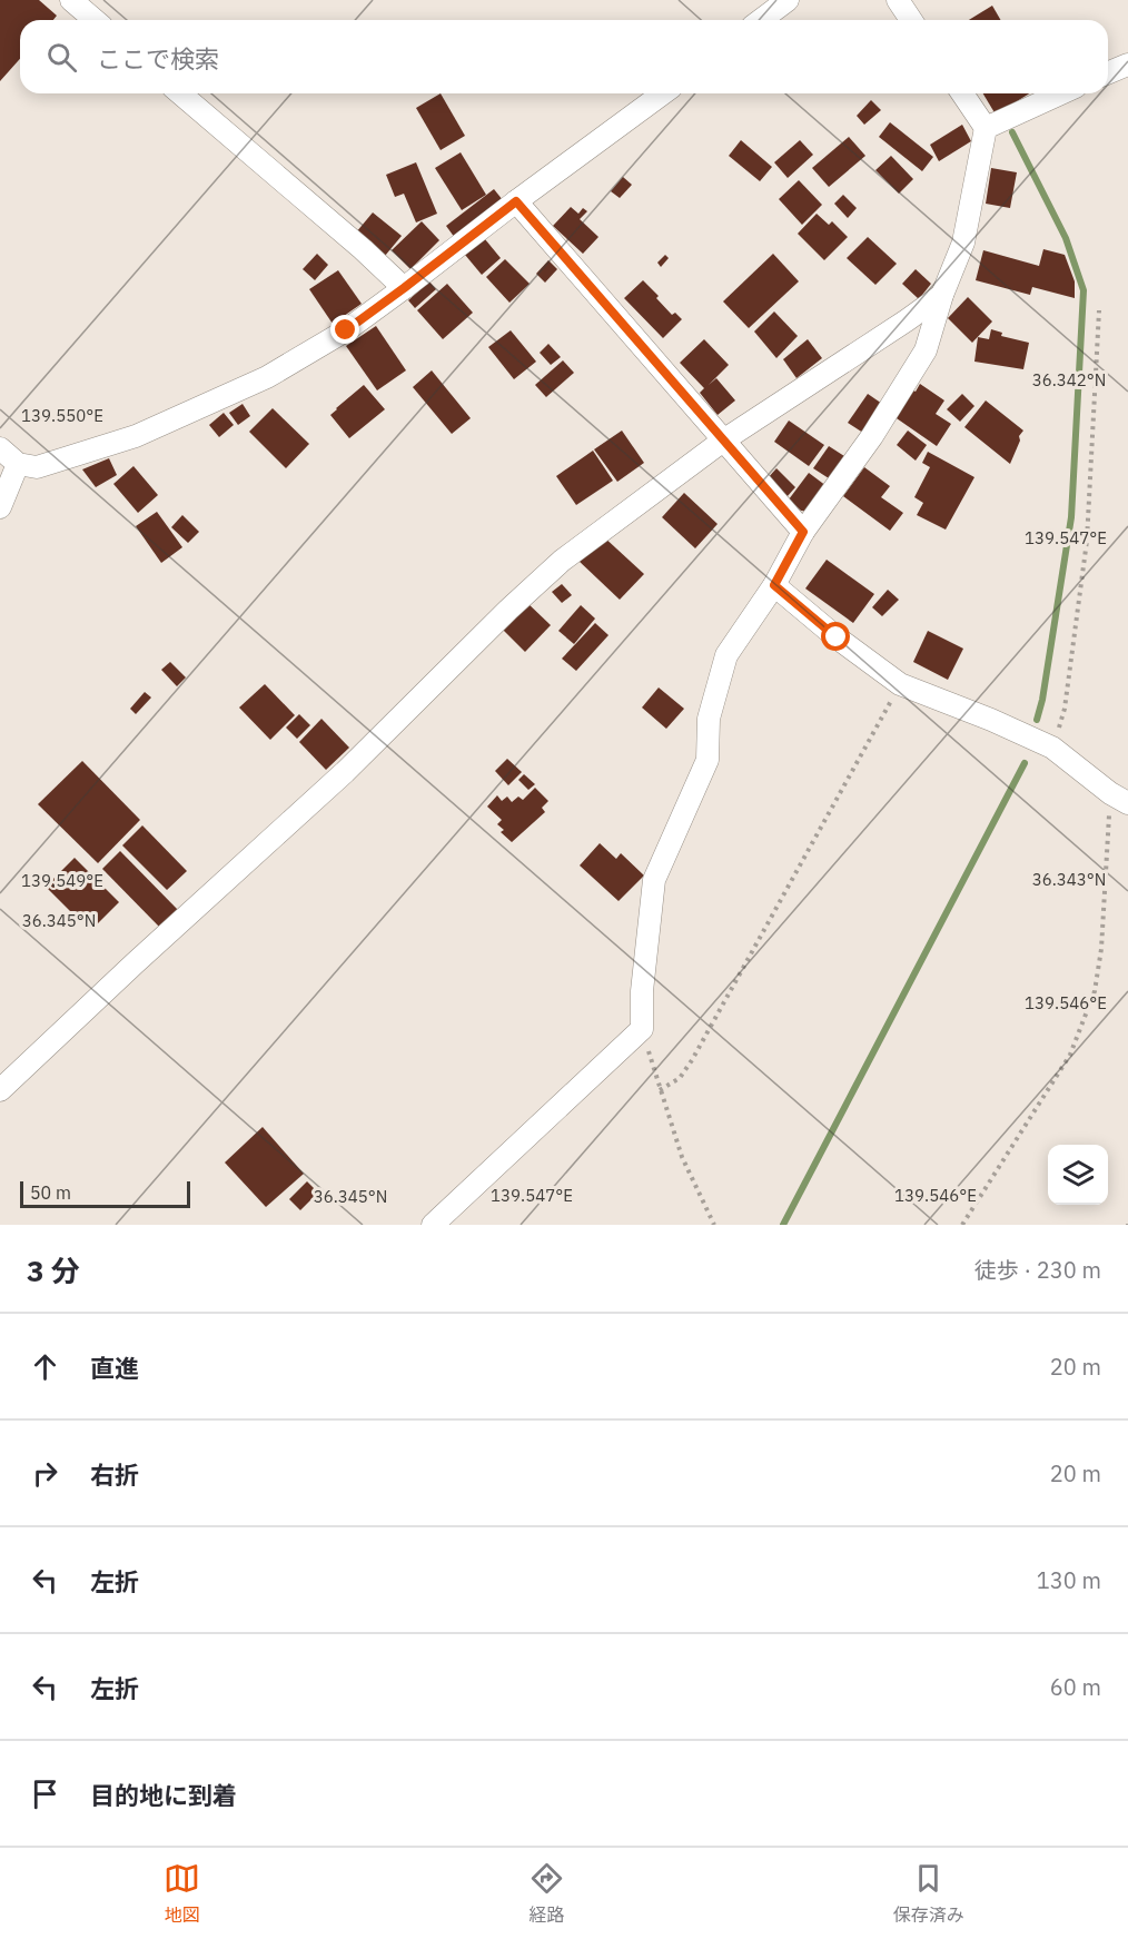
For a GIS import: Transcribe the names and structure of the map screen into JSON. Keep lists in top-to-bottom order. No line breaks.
{"scale_bar":"50 m","page":{"search":"ここで検索","scale":"50 m","heading":["3 分","徒歩 · 230 m"],"list":[["直進","20 m"],["右折","20 m"],["左折","130 m"],["左折","60 m"],"目的地に到着"],"nav":["地図","経路","保存済み"]},"coordinates":["36.342°N","139.550°E","139.547°E","36.343°N","139.549°E","36.345°N","139.546°E"]}
